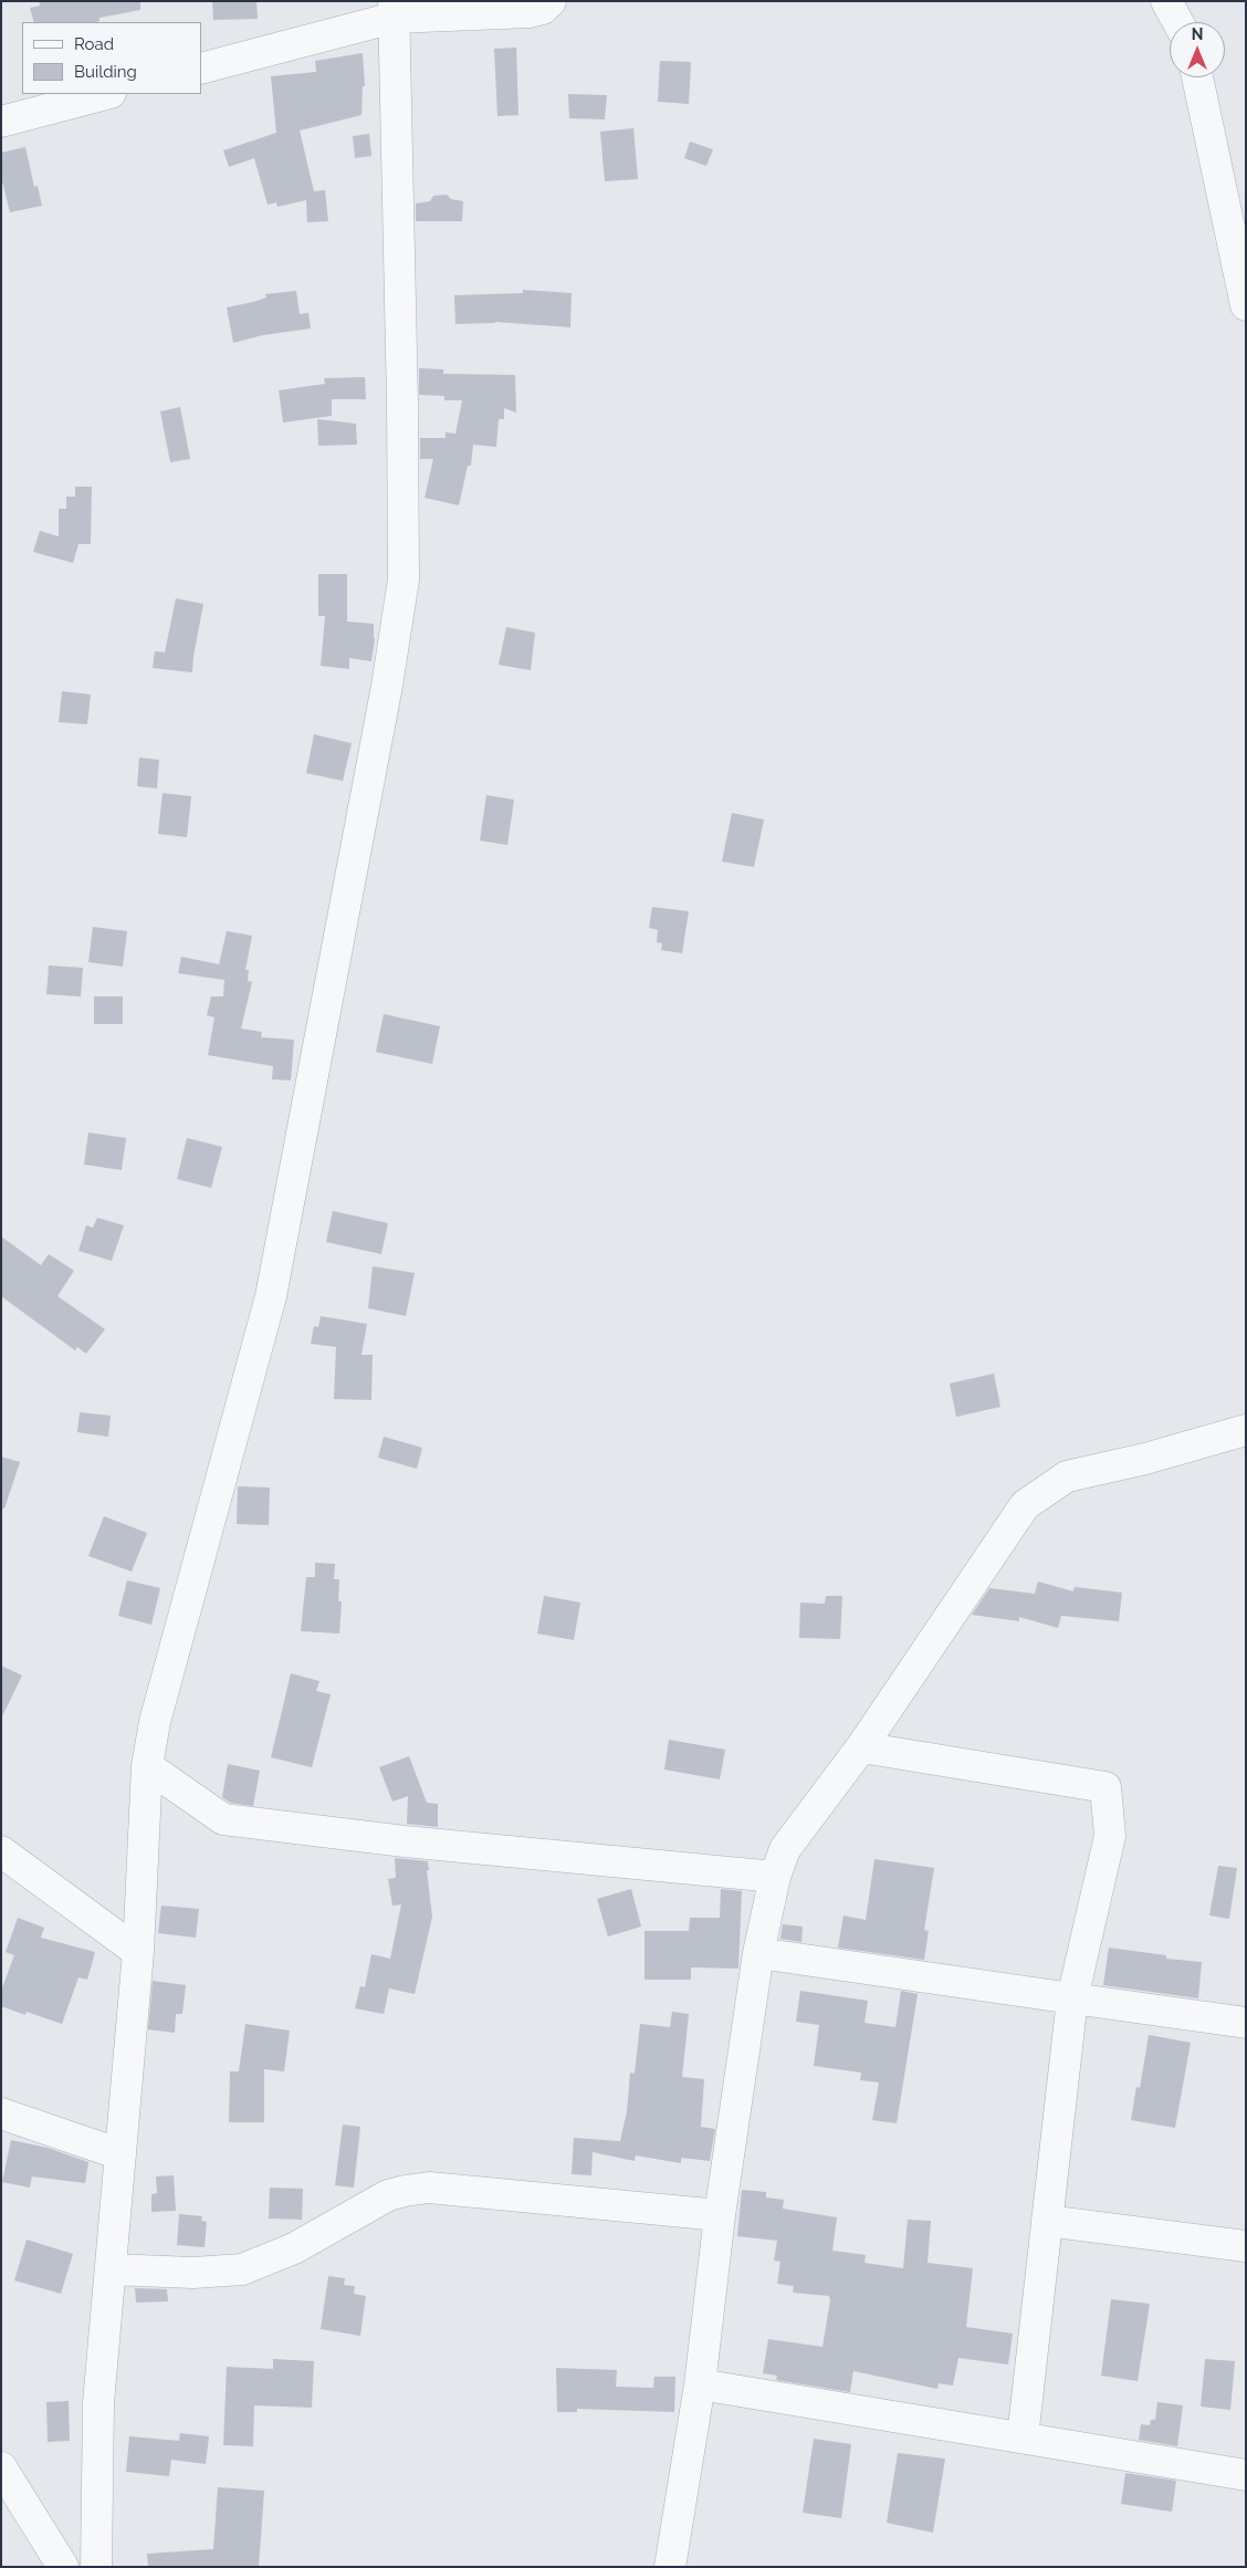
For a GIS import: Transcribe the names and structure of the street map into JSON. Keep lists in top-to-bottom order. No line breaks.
{"legend":["Road","Building"],"north":"top"}
